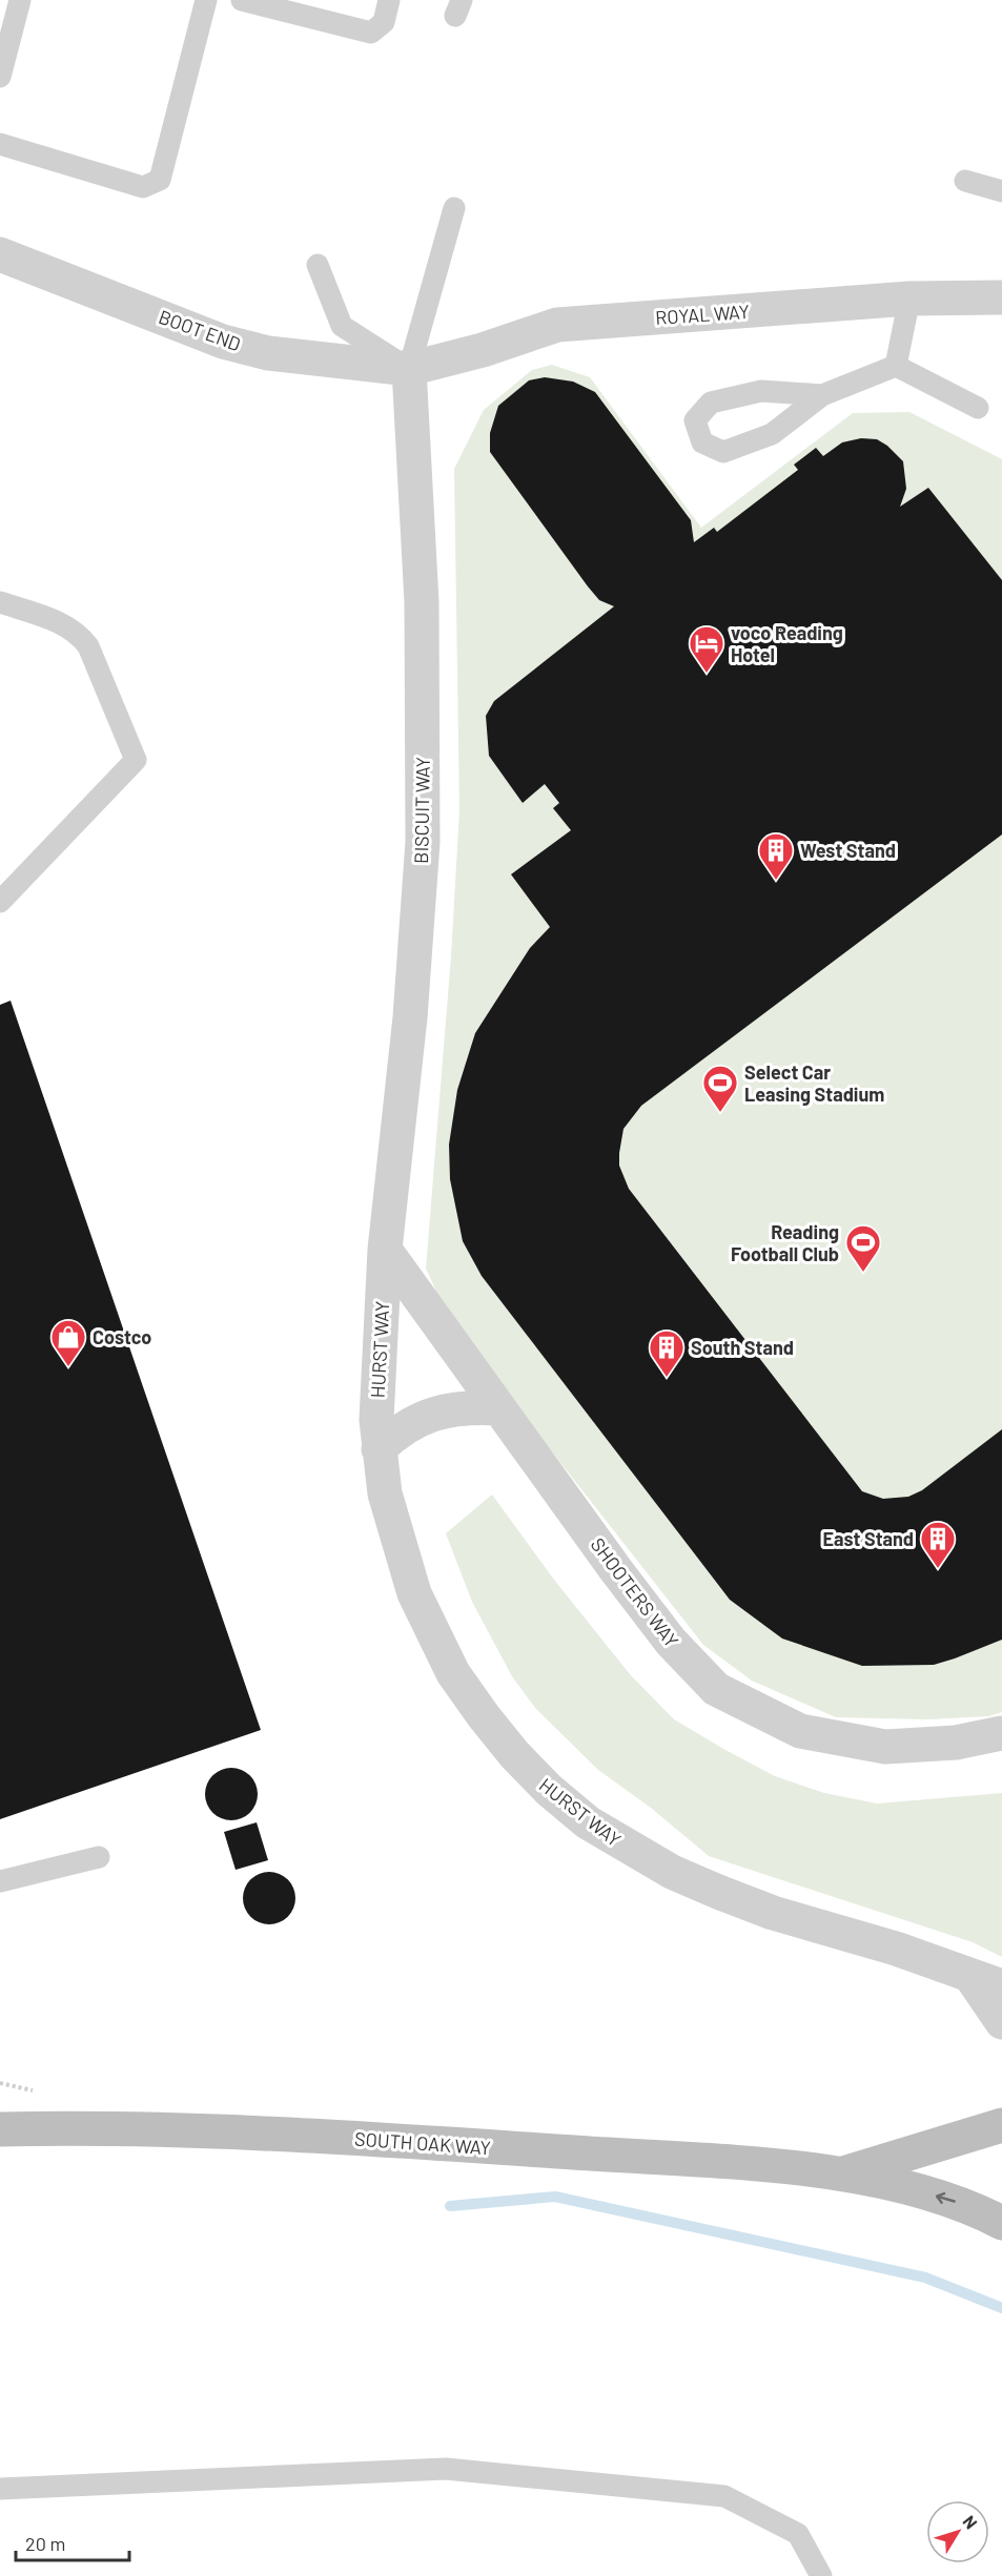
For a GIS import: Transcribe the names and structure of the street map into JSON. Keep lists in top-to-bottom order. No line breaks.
{"streets":{"street":["ROYAL WAY","BOOT END","BISCUIT WAY","HURST WAY","SHOOTERS WAY","SOUTH OAK WAY"]},"crossings":[["ROYAL WAY","BOOT END"],["ROYAL WAY","BISCUIT WAY"],["BOOT END","BISCUIT WAY"],["BISCUIT WAY","HURST WAY"],["BISCUIT WAY","SHOOTERS WAY"],["HURST WAY","SHOOTERS WAY"]],"places":{"hotel":["voco Reading Hotel"],"building":["West Stand","South Stand","East Stand"],"sports":["Select Car Leasing Stadium","Reading Football Club"],"shop":["Costco"]},"scale_bar":"20 m","north":"top right"}
